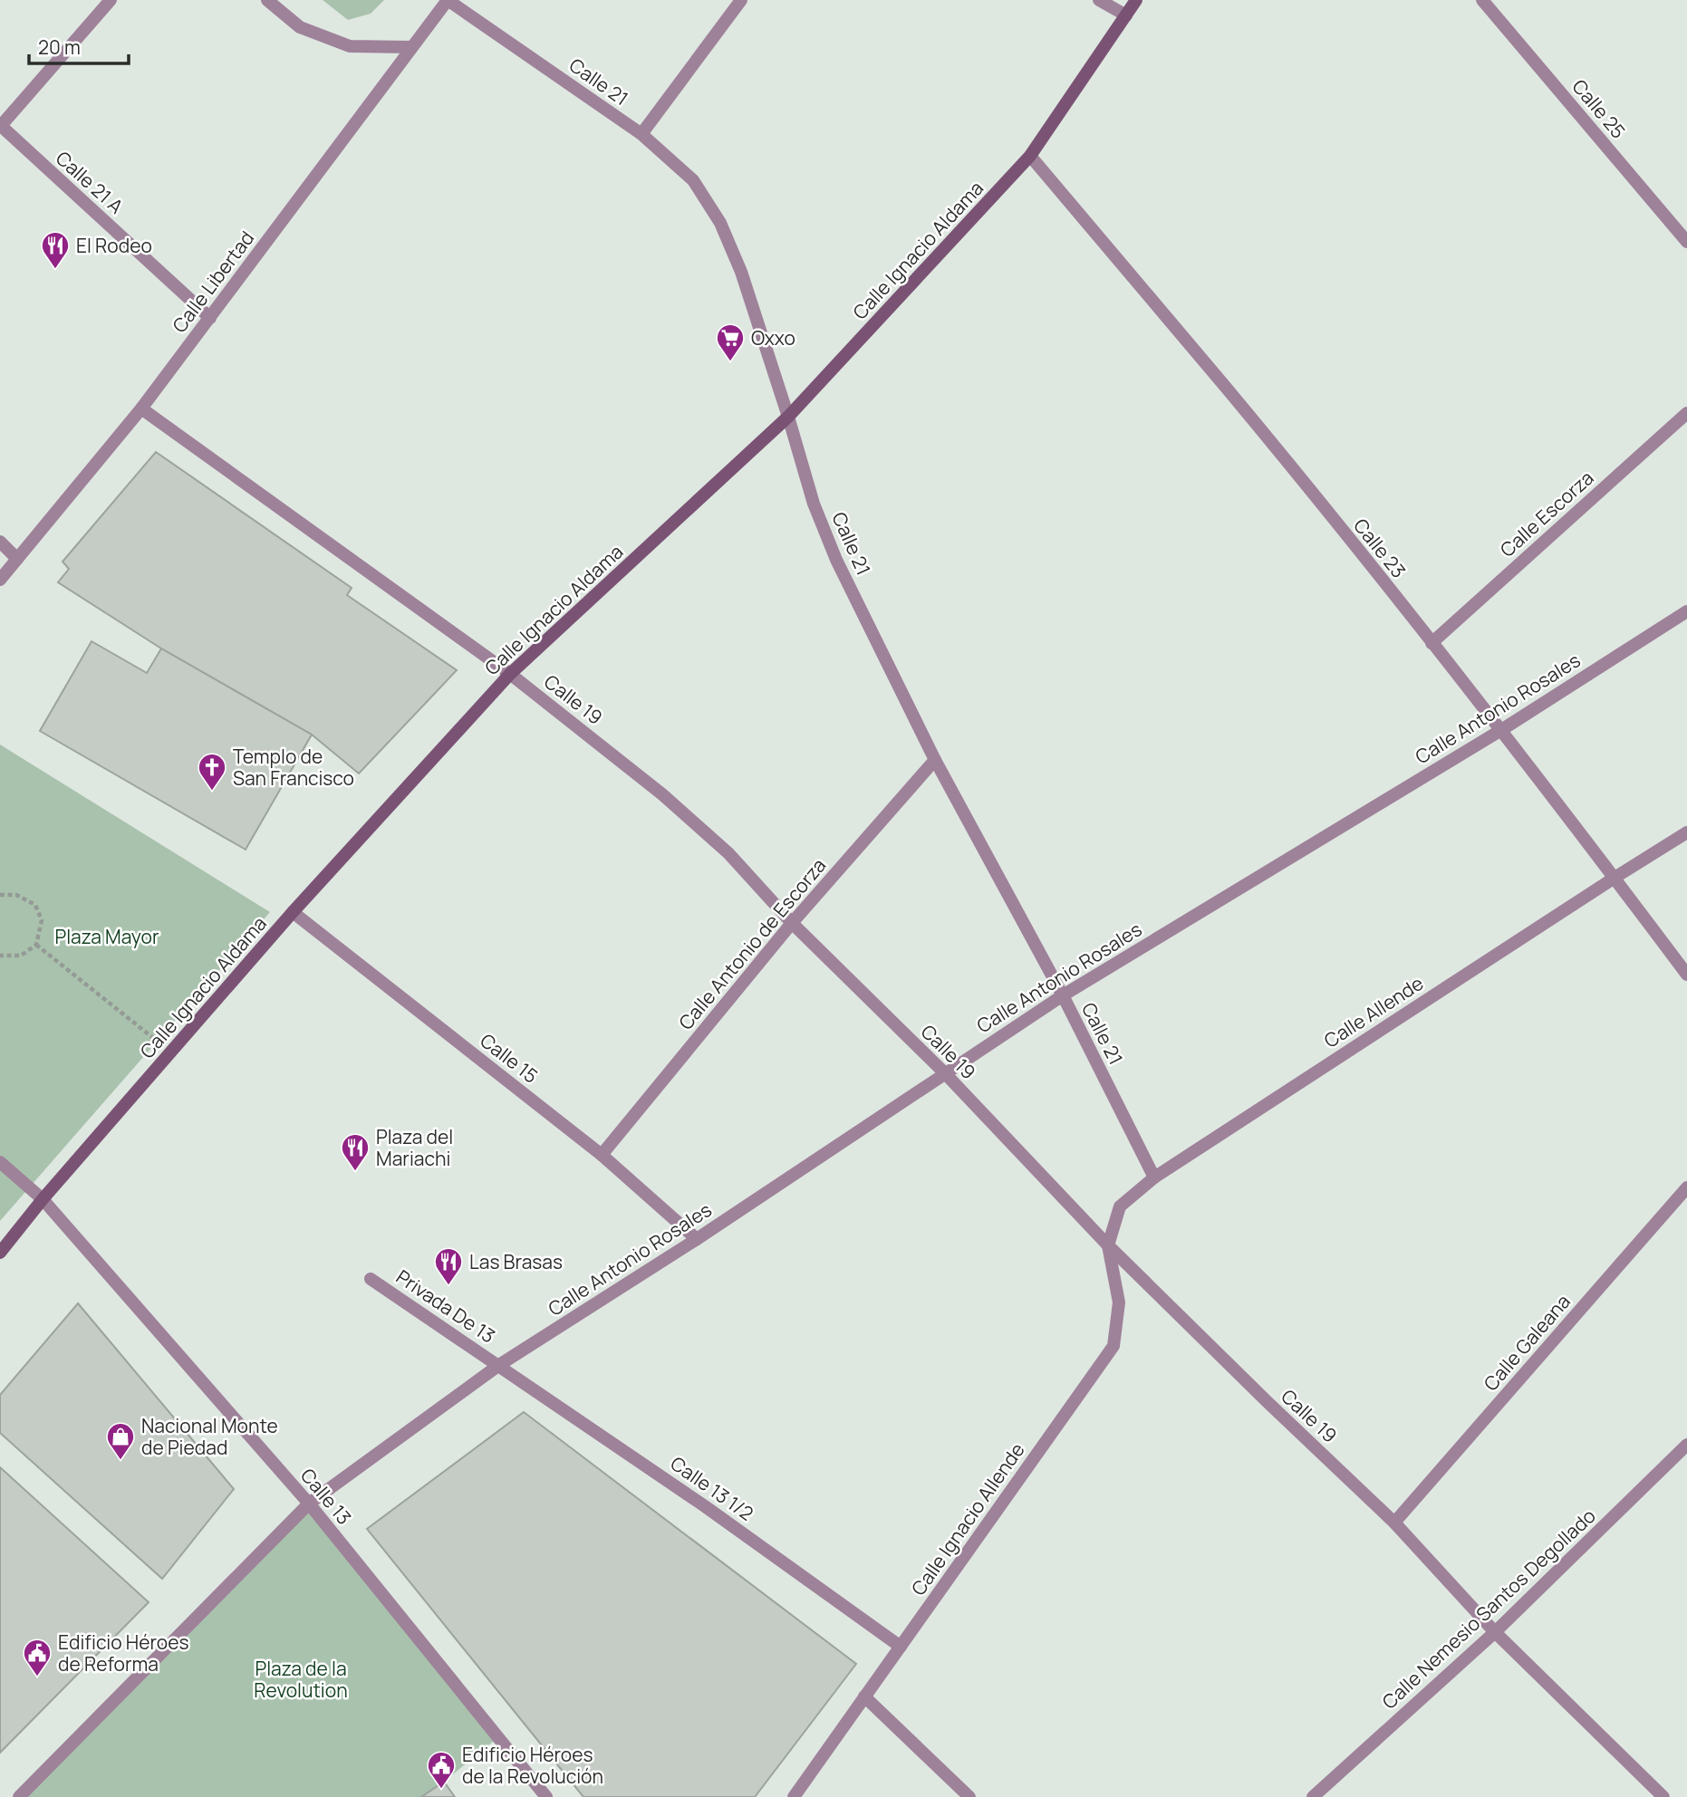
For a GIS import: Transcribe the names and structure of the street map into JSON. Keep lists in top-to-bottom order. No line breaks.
{"streets":{"main road":["Calle Ignacio Aldama"],"street":["Calle 21","Calle 25","Calle 21 A","Calle Libertad","Calle Escorza","Calle 23","Calle 19","Calle Antonio Rosales","Calle Antonio de Escorza","Calle Allende","Calle 15","Privada De 13","Calle Galeana","Calle 13 1/2","Calle 13","Calle Ignacio Allende","Calle Nemesio Santos Degollado"]},"crossings":[["Calle 21","Calle Ignacio Aldama"],["Calle 21","Calle Libertad"],["Calle 21","Calle Antonio Rosales"],["Calle 21","Calle Antonio de Escorza"],["Calle 21","Calle Allende"],["Calle 21 A","Calle Libertad"],["Calle Ignacio Aldama","Calle 23"],["Calle Ignacio Aldama","Calle 19"],["Calle Ignacio Aldama","Calle 15"],["Calle Ignacio Aldama","Calle 13"],["Calle Libertad","Calle 19"],["Calle Escorza","Calle 23"],["Calle 23","Calle Antonio Rosales"],["Calle 23","Calle Allende"],["Calle 19","Calle Antonio Rosales"],["Calle 19","Calle Antonio de Escorza"],["Calle 19","Calle Allende"],["Calle 19","Calle Galeana"],["Calle 19","Calle Ignacio Allende"],["Calle 19","Calle Nemesio Santos Degollado"],["Calle Antonio Rosales","Calle 15"],["Calle Antonio Rosales","Privada De 13"],["Calle Antonio Rosales","Calle 13 1/2"],["Calle Antonio Rosales","Calle 13"],["Calle Antonio de Escorza","Calle 15"],["Calle Allende","Calle Ignacio Allende"],["Privada De 13","Calle 13 1/2"],["Calle 13 1/2","Calle Ignacio Allende"]],"parks":["Plaza Mayor","Plaza de la Revolution"],"places":{"restaurant":["El Rodeo","Plaza del Mariachi","Las Brasas"],"supermarket":["Oxxo"],"church":["Templo de San Francisco"],"shop":["Nacional Monte de Piedad"],"public building":["Edificio Héroes de Reforma","Edificio Héroes de la Revolución"]},"scale_bar":"20 m"}
